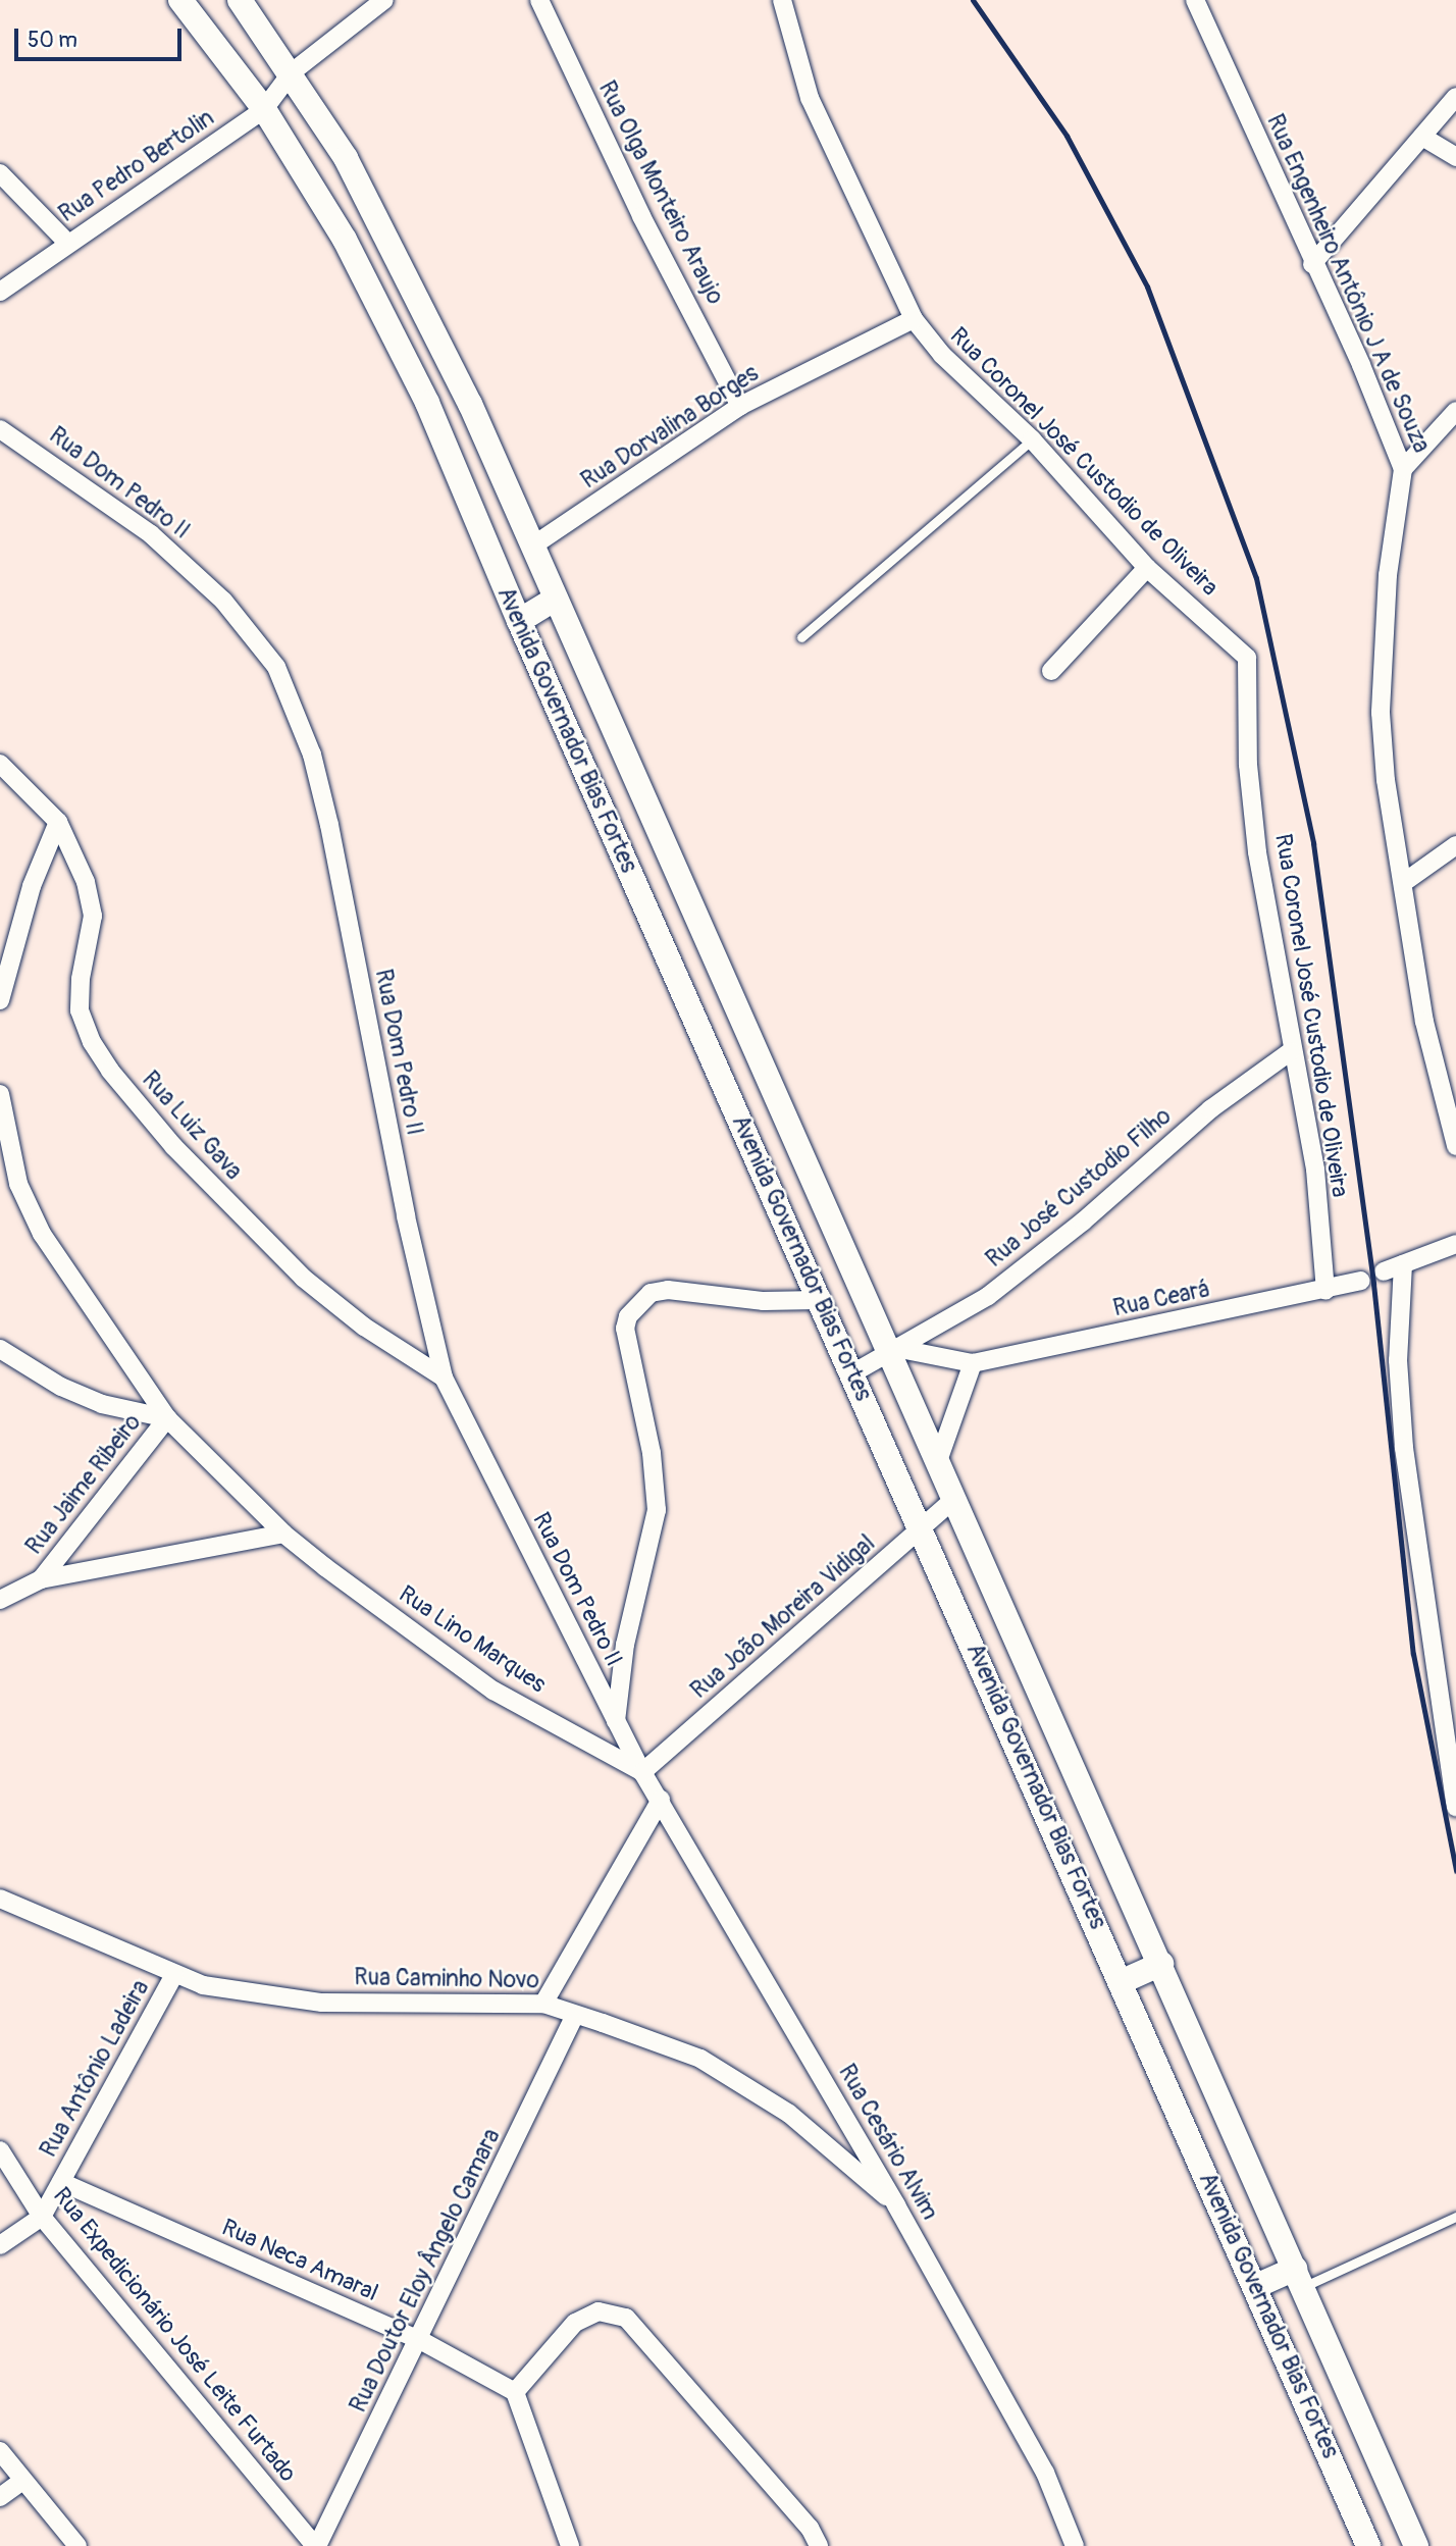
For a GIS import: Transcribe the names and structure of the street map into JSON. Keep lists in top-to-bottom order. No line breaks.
{"streets":{"main road":["Avenida Governador Bias Fortes"],"street":["Rua Pedro Bertolin","Rua Olga Monteiro Araujo","Rua Engenheiro Antônio J A de Souza","Rua Dorvalina Borges","Rua Coronel José Custodio de Oliveira","Rua Dom Pedro II","Rua Luiz Gava","Rua José Custodio Filho","Rua Ceará","Rua Jaime Ribeiro","Rua João Moreira Vidigal","Rua Lino Marques","Rua Caminho Novo","Rua Antônio Ladeira","Rua Cesário Alvim","Rua Neca Amaral","Rua Doutor Eloy Ângelo Camara","Rua Expedicionário José Leite Furtado"]},"crossings":[["Rua Pedro Bertolin","Avenida Governador Bias Fortes"],["Rua Olga Monteiro Araujo","Rua Dorvalina Borges"],["Rua Dorvalina Borges","Rua Coronel José Custodio de Oliveira"],["Rua Dorvalina Borges","Avenida Governador Bias Fortes"],["Rua Coronel José Custodio de Oliveira","Rua José Custodio Filho"],["Rua Coronel José Custodio de Oliveira","Rua Ceará"],["Rua Dom Pedro II","Rua Luiz Gava"],["Rua Dom Pedro II","Rua João Moreira Vidigal"],["Rua Dom Pedro II","Rua Lino Marques"],["Rua Dom Pedro II","Rua Cesário Alvim"],["Avenida Governador Bias Fortes","Rua José Custodio Filho"],["Avenida Governador Bias Fortes","Rua Ceará"],["Avenida Governador Bias Fortes","Rua João Moreira Vidigal"],["Rua José Custodio Filho","Rua Ceará"],["Rua Jaime Ribeiro","Rua Lino Marques"],["Rua João Moreira Vidigal","Rua Lino Marques"],["Rua João Moreira Vidigal","Rua Cesário Alvim"],["Rua Lino Marques","Rua Cesário Alvim"],["Rua Caminho Novo","Rua Antônio Ladeira"],["Rua Caminho Novo","Rua Cesário Alvim"],["Rua Caminho Novo","Rua Doutor Eloy Ângelo Camara"],["Rua Antônio Ladeira","Rua Neca Amaral"],["Rua Antônio Ladeira","Rua Expedicionário José Leite Furtado"],["Rua Neca Amaral","Rua Doutor Eloy Ângelo Camara"],["Rua Doutor Eloy Ângelo Camara","Rua Expedicionário José Leite Furtado"]],"scale_bar":"50 m"}
